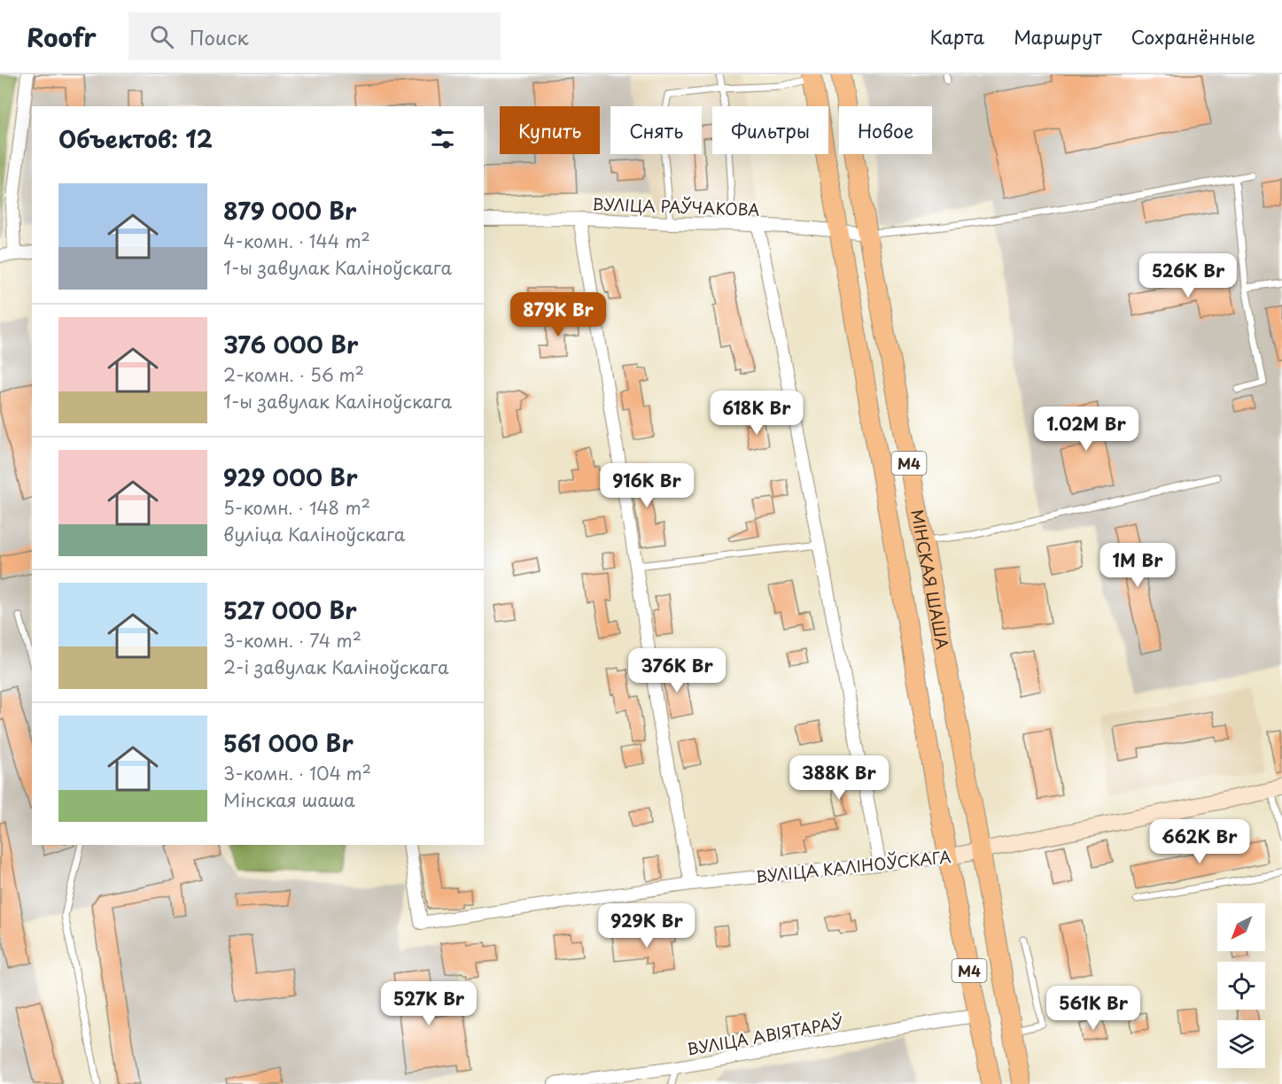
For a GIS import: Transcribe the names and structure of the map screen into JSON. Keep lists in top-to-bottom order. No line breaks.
{"streets":{"main road":["М4","МІНСКАЯ ШАША","ВУЛІЦА КАЛІНОЎСКАГА"],"street":["ВУЛІЦА РАЎЧАКОВА","ВУЛІЦА АВІЯТАРАЎ"]},"crossings":[["ВУЛІЦА РАЎЧАКОВА","МІНСКАЯ ШАША"],["МІНСКАЯ ШАША","ВУЛІЦА КАЛІНОЎСКАГА"],["МІНСКАЯ ШАША","ВУЛІЦА АВІЯТАРАЎ"]],"north":"bottom left","page":{"header":"Roofr","search":"Поиск","nav":["Карта","Маршрут","Сохранённые"],"chip":["Купить","Снять","Фильтры","Новое"],"heading":"Объектов: 12","list":[{"name":"879 000 Br","note":"4-комн. · 144 m² · 1-ы завулак Каліноўскага"},{"name":"376 000 Br","note":"2-комн. · 56 m² · 1-ы завулак Каліноўскага"},{"name":"929 000 Br","note":"5-комн. · 148 m² · вуліца Каліноўскага"},{"name":"527 000 Br","note":"3-комн. · 74 m² · 2-і завулак Каліноўскага"},{"name":"561 000 Br","note":"3-комн. · 104 m² · Мінская шаша"}],"price":["526K Br","879K Br","618K Br","1.02M Br","916K Br","1M Br","376K Br","388K Br","662K Br","929K Br","527K Br","561K Br"]}}
